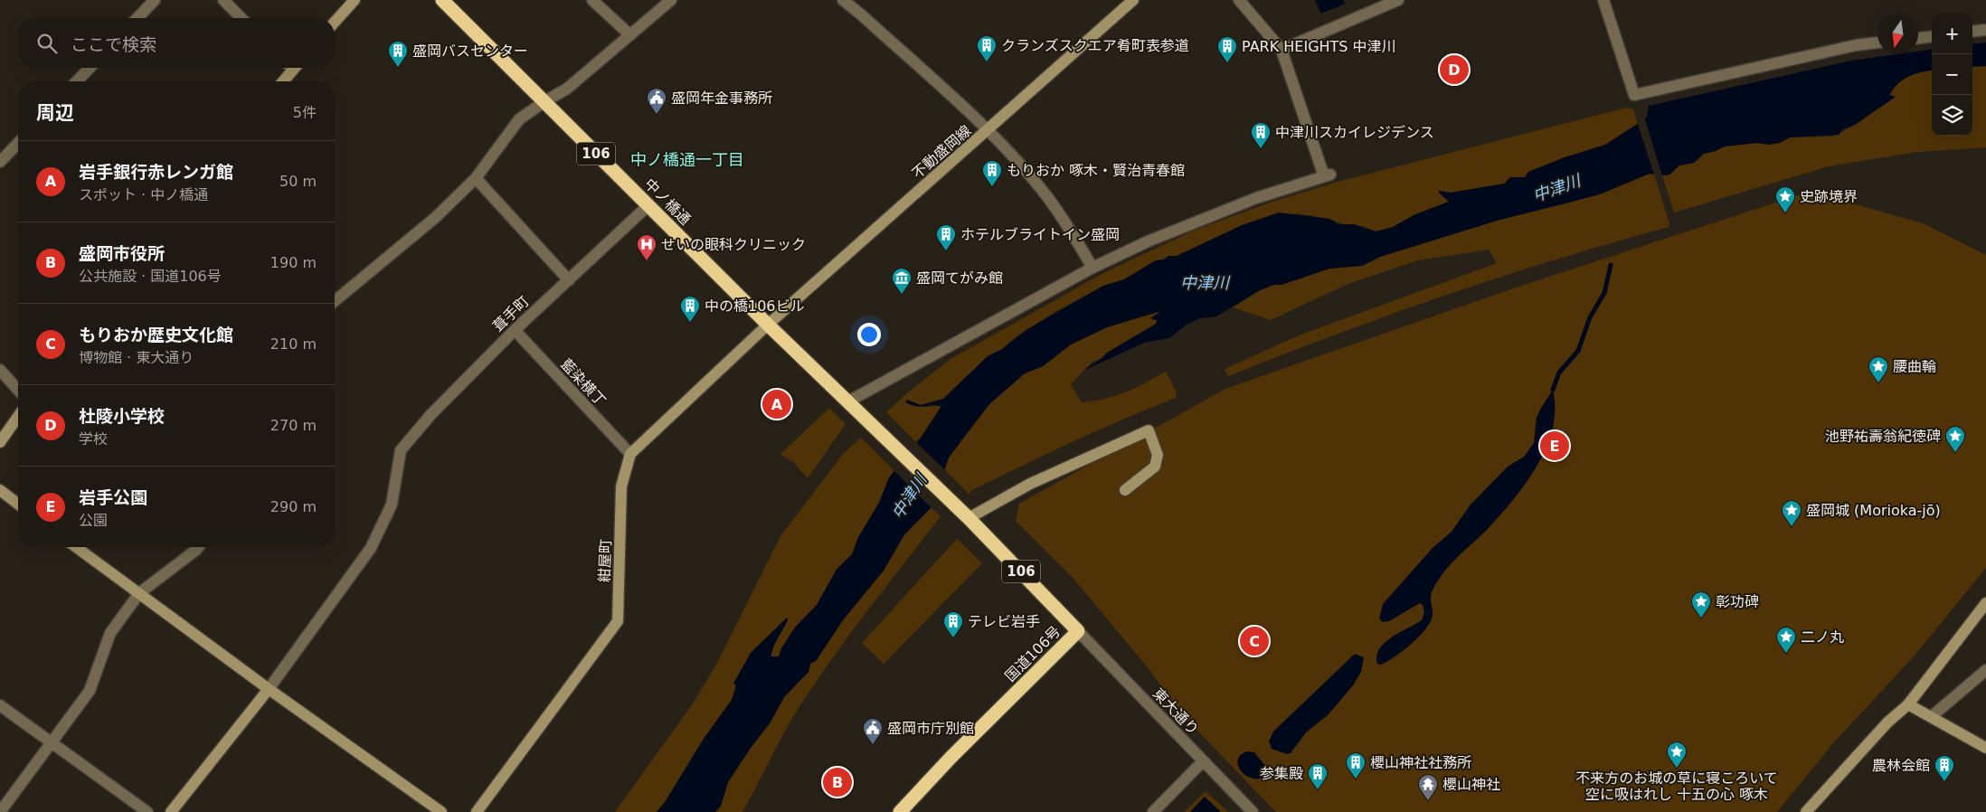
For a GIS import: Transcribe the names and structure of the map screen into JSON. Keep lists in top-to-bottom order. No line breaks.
{"streets":{"highway":["106","中ノ橋通","国道106号"],"street":["不動盛岡線","葺手町","藍染横丁","紺屋町","東大通り"]},"crossings":[["不動盛岡線","中ノ橋通"],["中ノ橋通","葺手町"],["中ノ橋通","国道106号"],["葺手町","藍染横丁"],["藍染横丁","紺屋町"],["国道106号","東大通り"]],"districts":["中ノ橋通一丁目"],"water":["中津川"],"places":{"building":["クランズスクエア肴町表参道","PARK HEIGHTS 中津川","盛岡バスセンター","中津川スカイレジデンス","もりおか 啄木・賢治青春館","ホテルブライトイン盛岡","中の橋106ビル","テレビ岩手","櫻山神社社務所","農林会館","参集殿"],"public building":["盛岡年金事務所","盛岡市庁別館"],"place":["史跡境界","腰曲輪","池野祐壽翁紀徳碑","盛岡城 (Morioka-jō)","彰功碑","二ノ丸","不来方のお城の草に寝ころいて 空に吸はれし 十五の心 啄木"],"hospital":["せいの眼科クリニック"],"museum":["盛岡てがみ館"],"temple":["櫻山神社"]},"north":"bottom","page":{"map_buttons":["+","−"],"search":"ここで検索","pins":["D","A","E","C","B"],"heading":["周辺","5件"],"list":[{"mark":"A","name":"岩手銀行赤レンガ館","note":"スポット · 中ノ橋通","value":"50 m"},{"mark":"B","name":"盛岡市役所","note":"公共施設 · 国道106号","value":"190 m"},{"mark":"C","name":"もりおか歴史文化館","note":"博物館 · 東大通り","value":"210 m"},{"mark":"D","name":"杜陵小学校","note":"学校","value":"270 m"},{"mark":"E","name":"岩手公園","note":"公園","value":"290 m"}]}}
